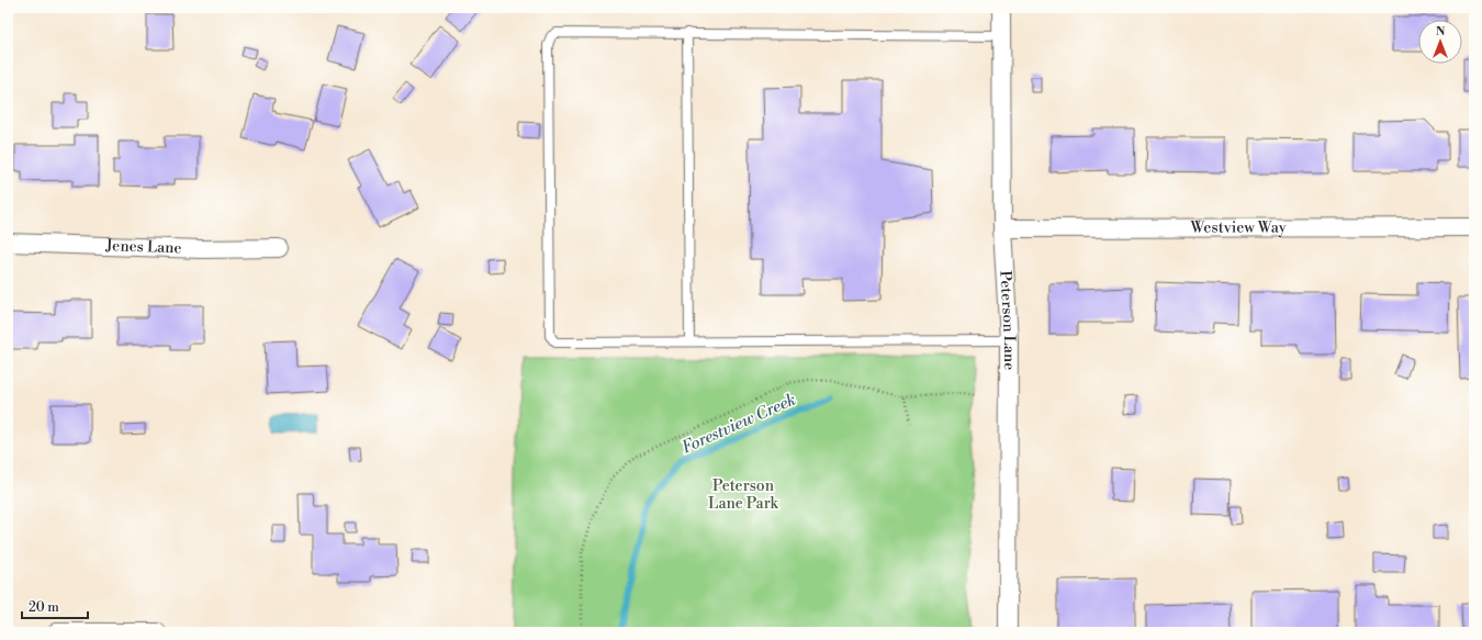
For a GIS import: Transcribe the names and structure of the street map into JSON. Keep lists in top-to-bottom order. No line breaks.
{"streets":{"street":["Westview Way","Jenes Lane","Peterson Lane"]},"crossings":[["Westview Way","Peterson Lane"]],"water":["Forestview Creek"],"parks":["Peterson Lane Park"],"scale_bar":"20 m","north":"top"}
